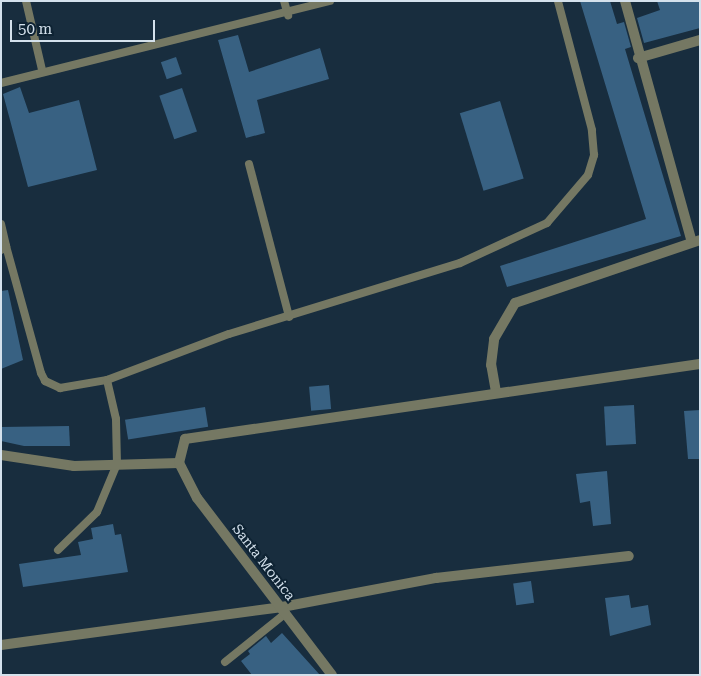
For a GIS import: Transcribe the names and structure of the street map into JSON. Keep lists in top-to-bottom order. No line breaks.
{"streets":{"street":["Santa Monica"]},"scale_bar":"50 m"}
